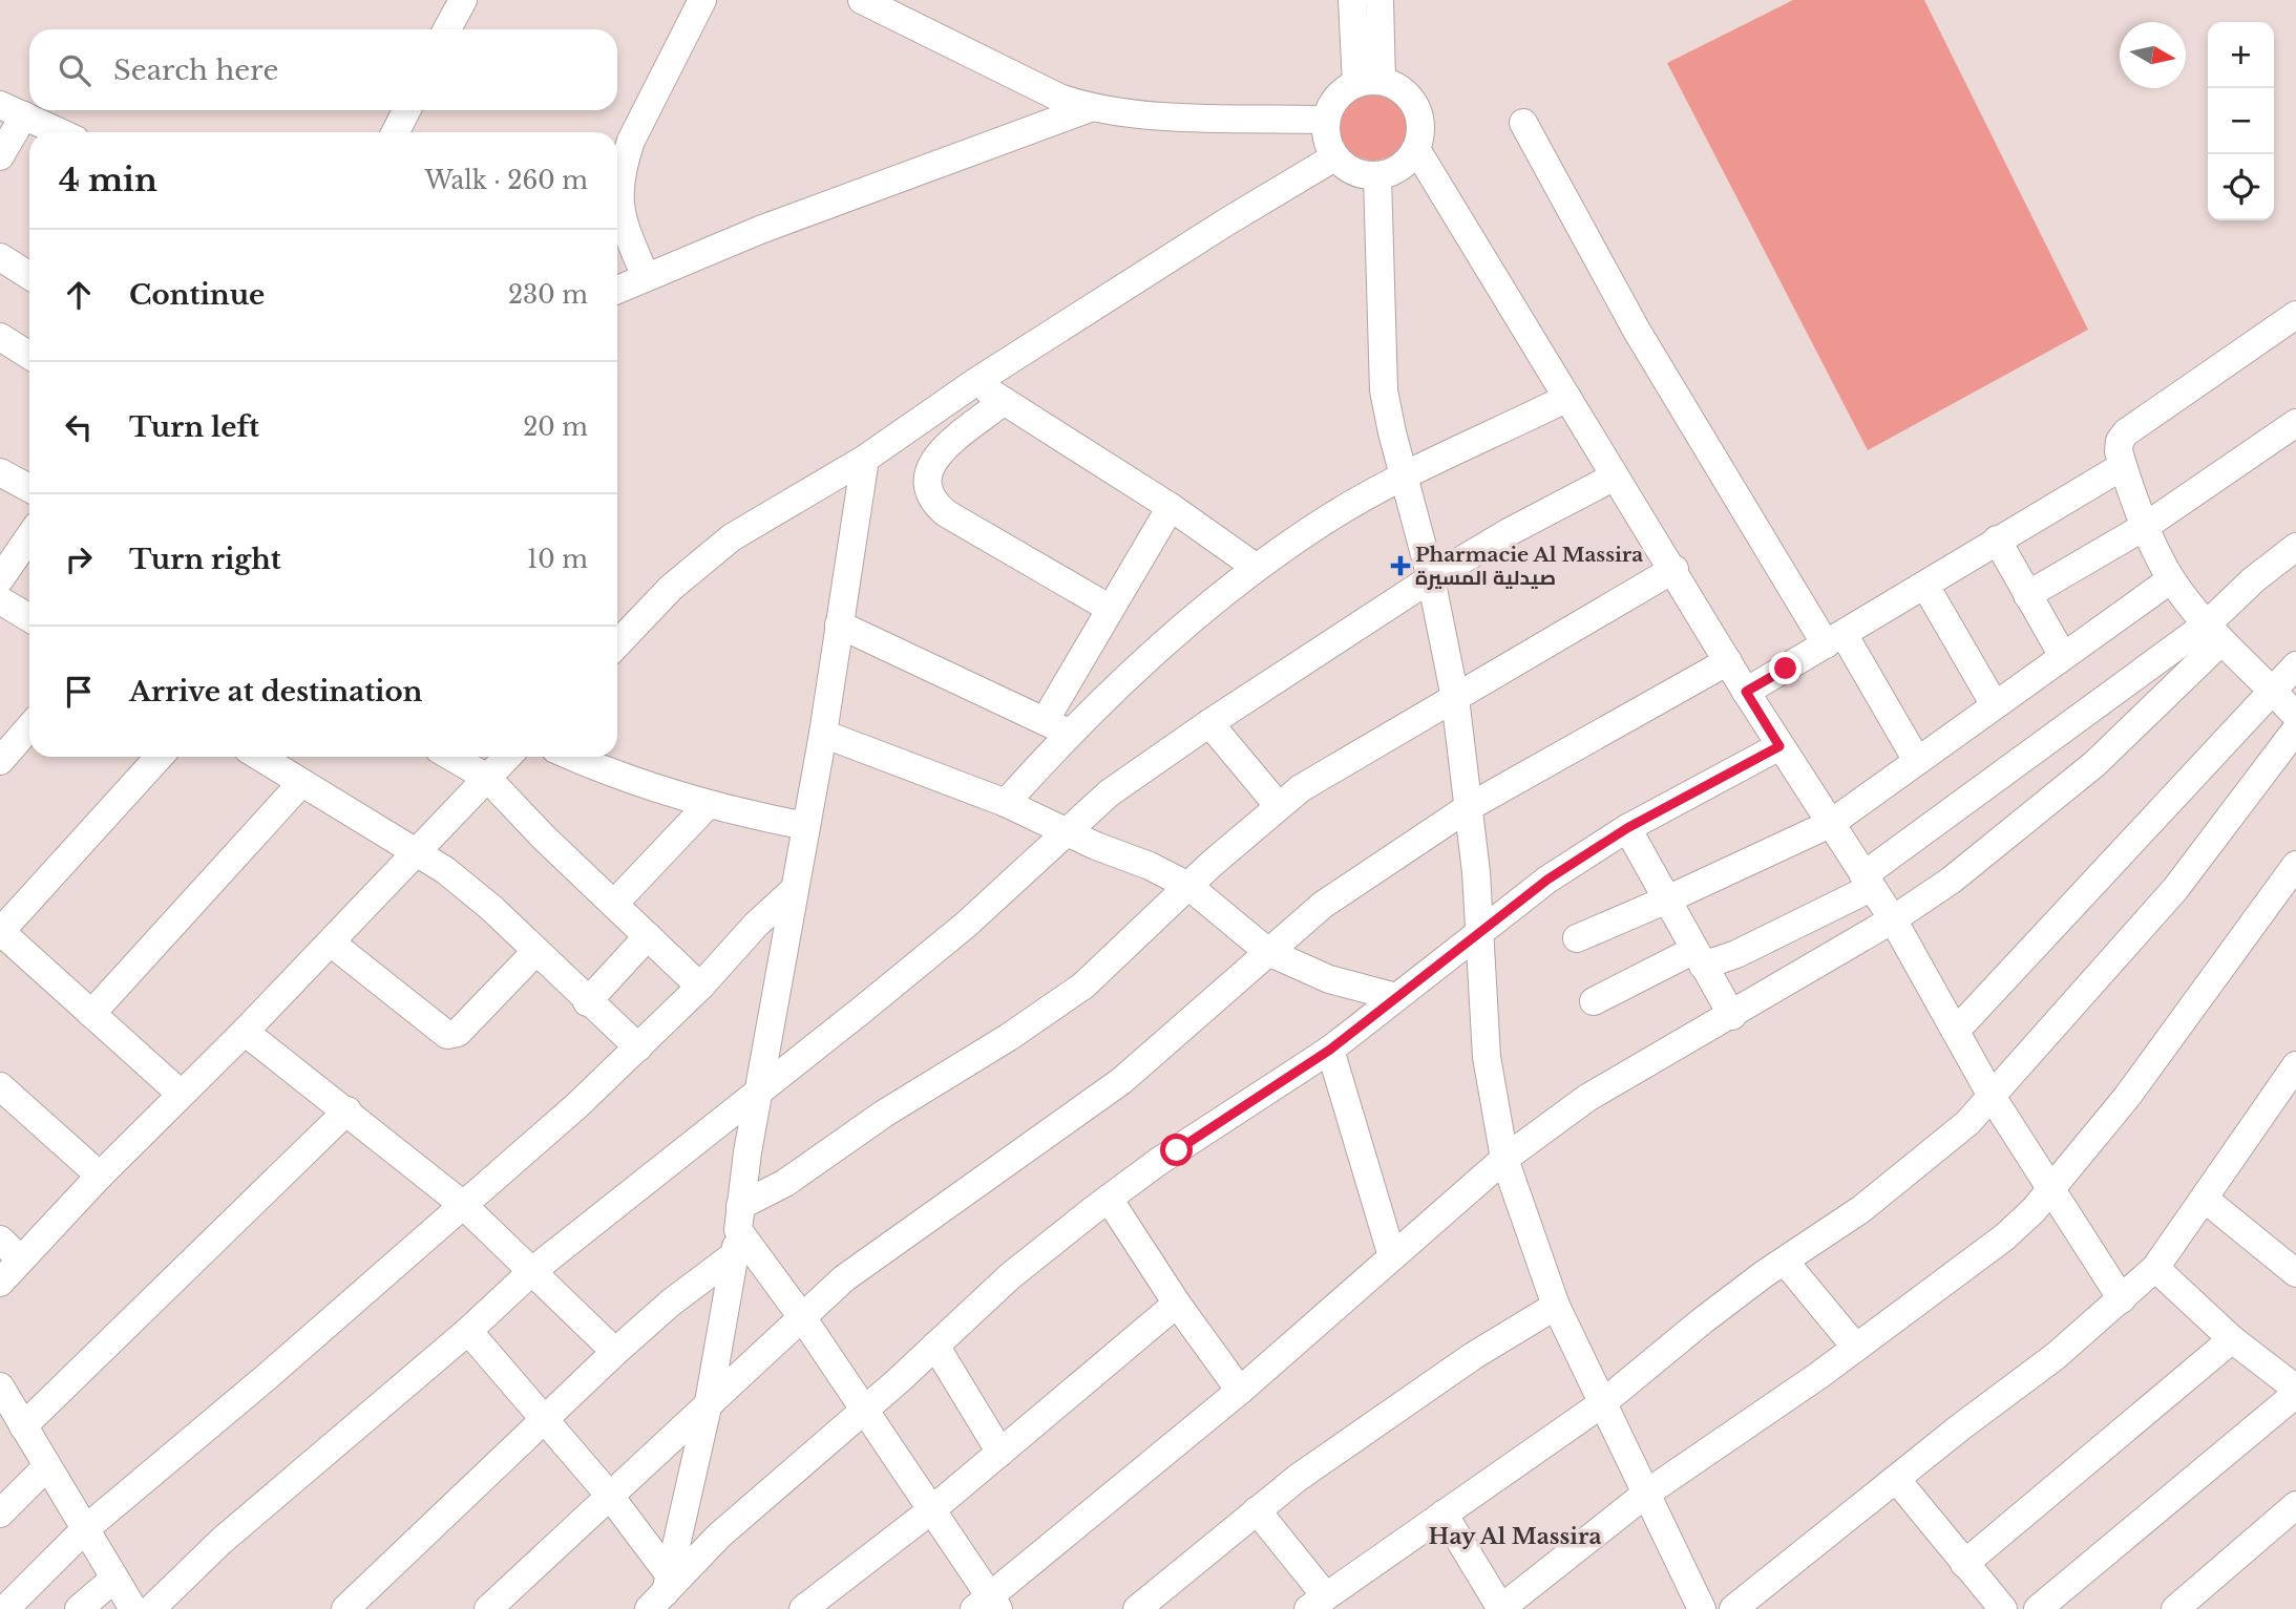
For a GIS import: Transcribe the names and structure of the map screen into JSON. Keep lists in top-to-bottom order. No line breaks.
{"districts":["Hay Al Massira"],"places":{"health":["Pharmacie Al Massira صيدلية المسيرة"]},"north":"right","page":{"map_buttons":["+","−"],"search":"Search here","heading":["4 min","Walk · 260 m"],"list":[["Continue","230 m"],["Turn left","20 m"],["Turn right","10 m"],"Arrive at destination"]}}
